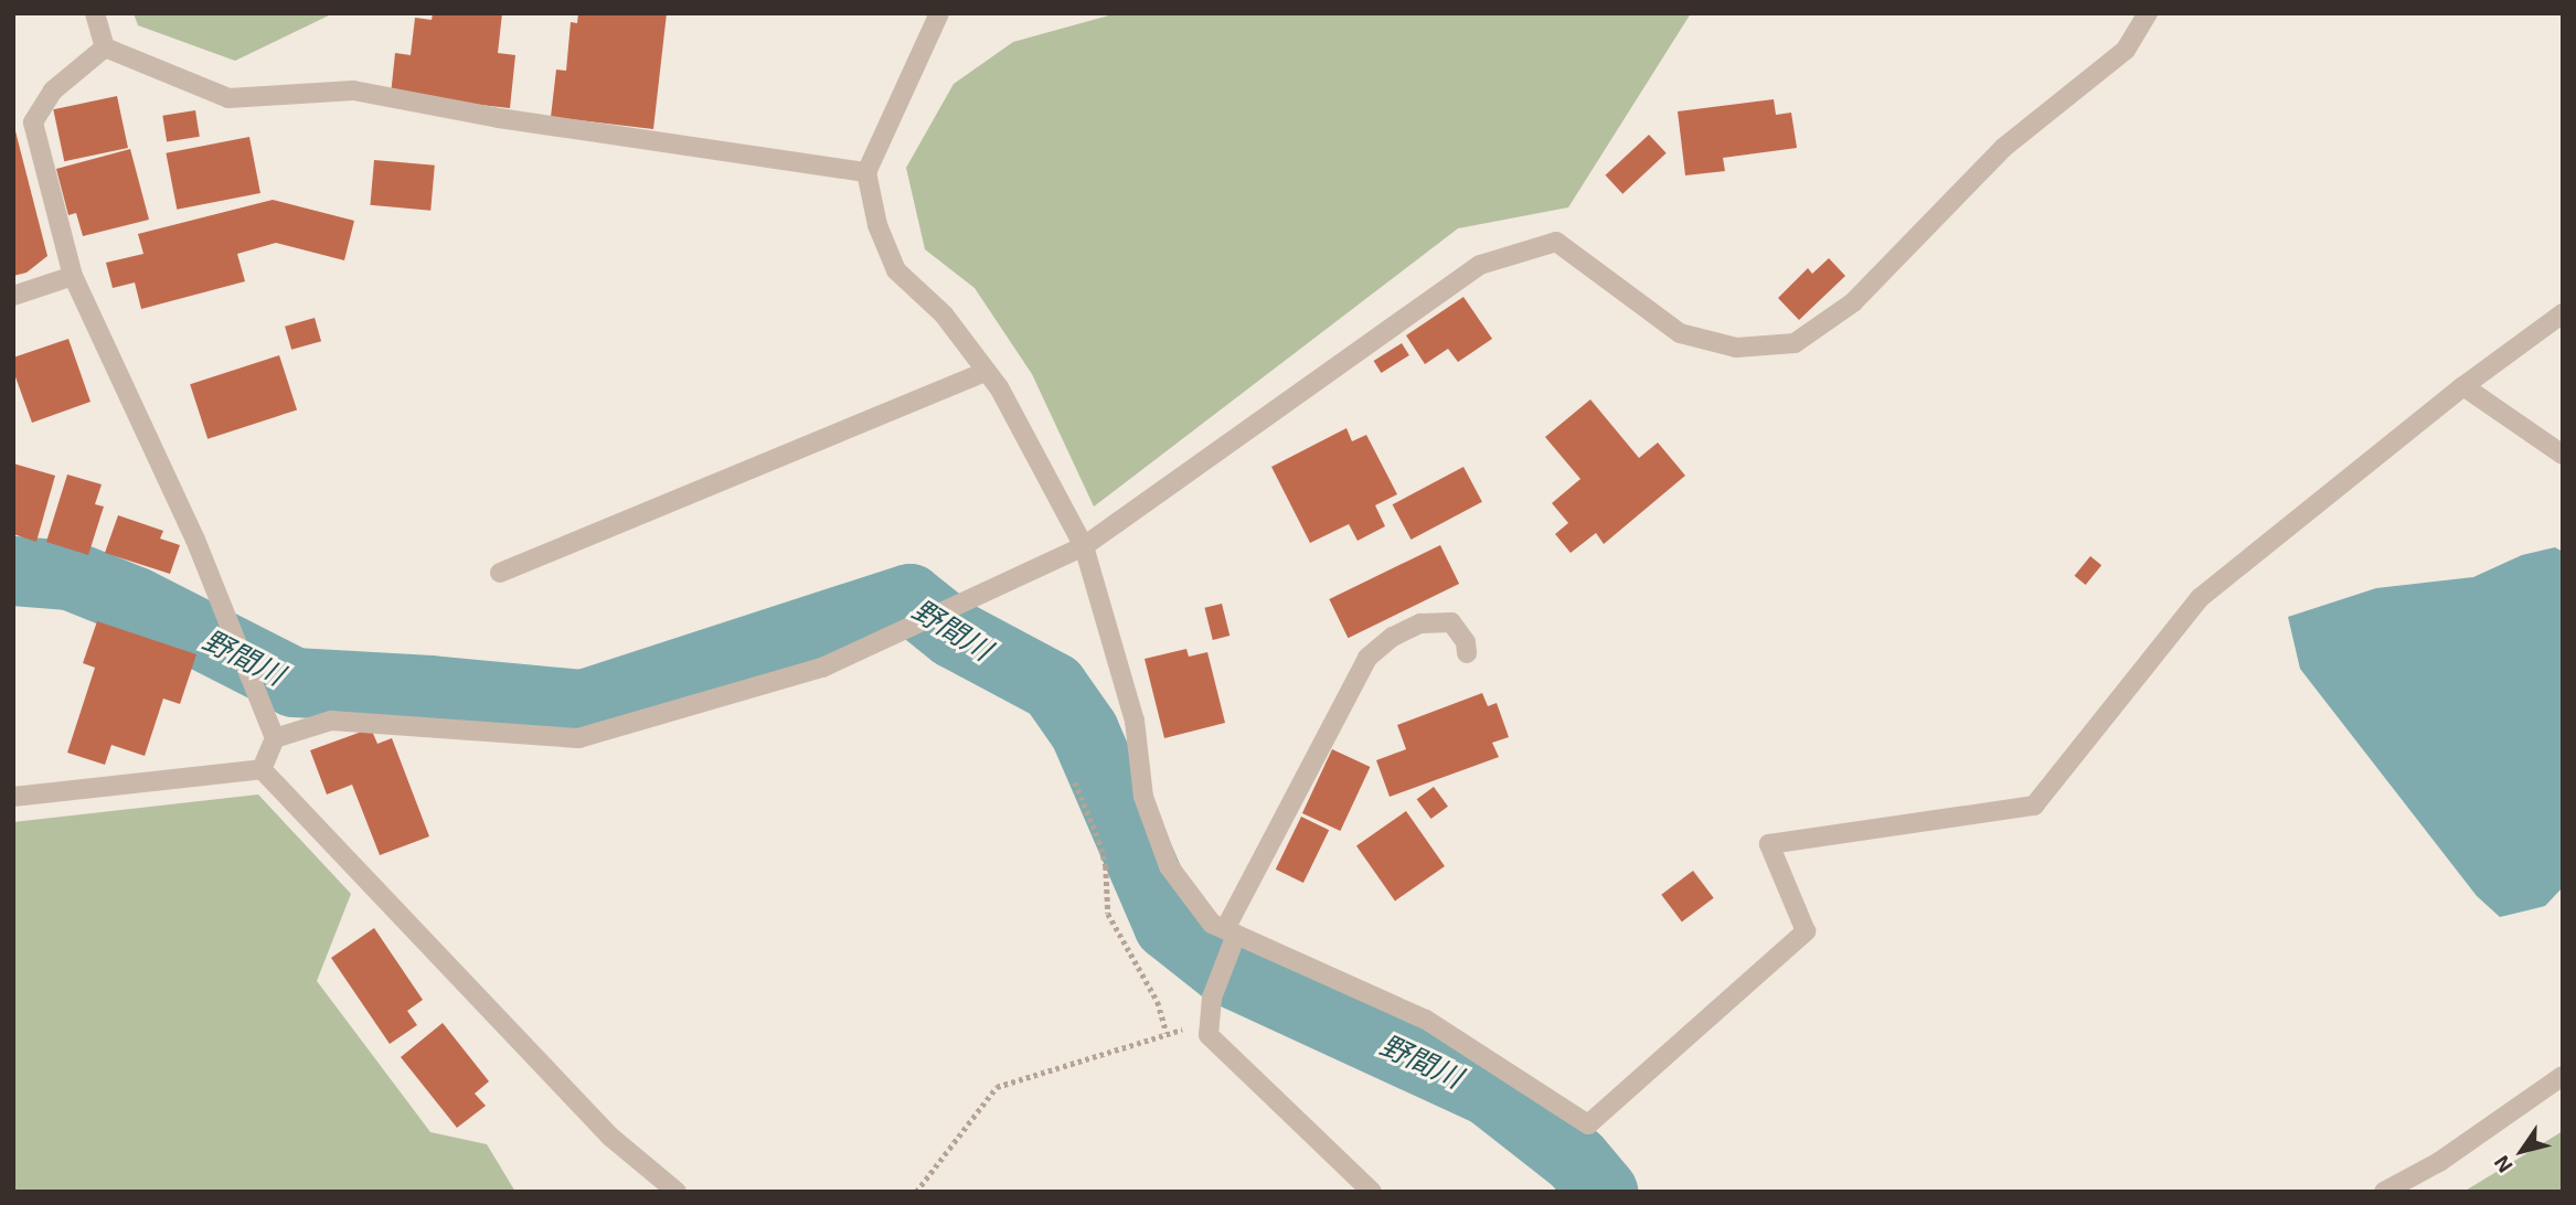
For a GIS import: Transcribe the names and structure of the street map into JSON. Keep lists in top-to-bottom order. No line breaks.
{"water":["野間川"],"north":"bottom left"}
